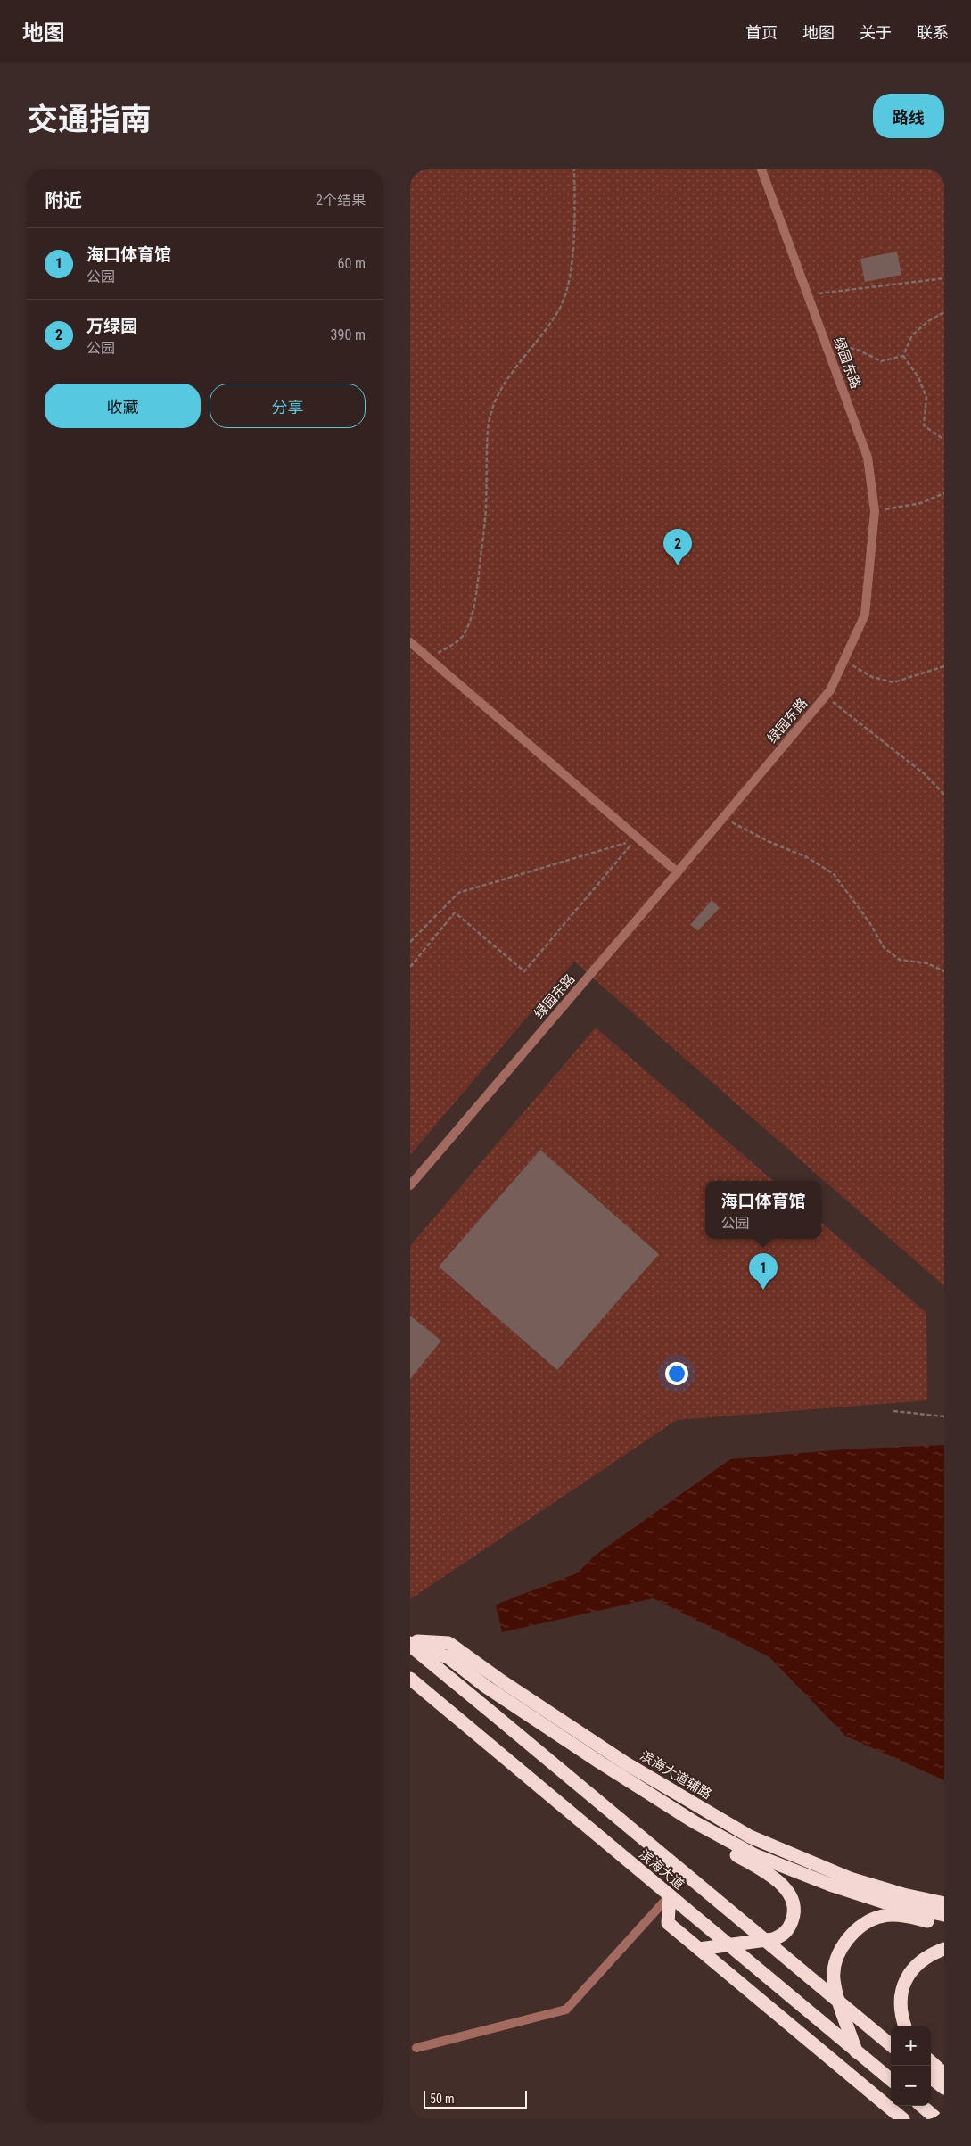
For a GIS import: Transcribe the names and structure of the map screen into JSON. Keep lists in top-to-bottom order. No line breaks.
{"streets":{"highway":["滨海大道辅路","滨海大道"],"street":["绿园东路"]},"crossings":[["滨海大道辅路","滨海大道"]],"scale_bar":"50 m","page":{"header":"地图","nav":["首页","地图","关于","联系"],"title":"交通指南","buttons":["路线",["收藏","分享"]],"heading":["附近","2个结果"],"list":[{"mark":"1","name":"海口体育馆","note":"公园","value":"60 m"},{"mark":"2","name":"万绿园","note":"公园","value":"390 m"}],"pins":["2","1"],"popup":["海口体育馆","公园"],"map_buttons":["+","−"],"scale":"50 m"}}
